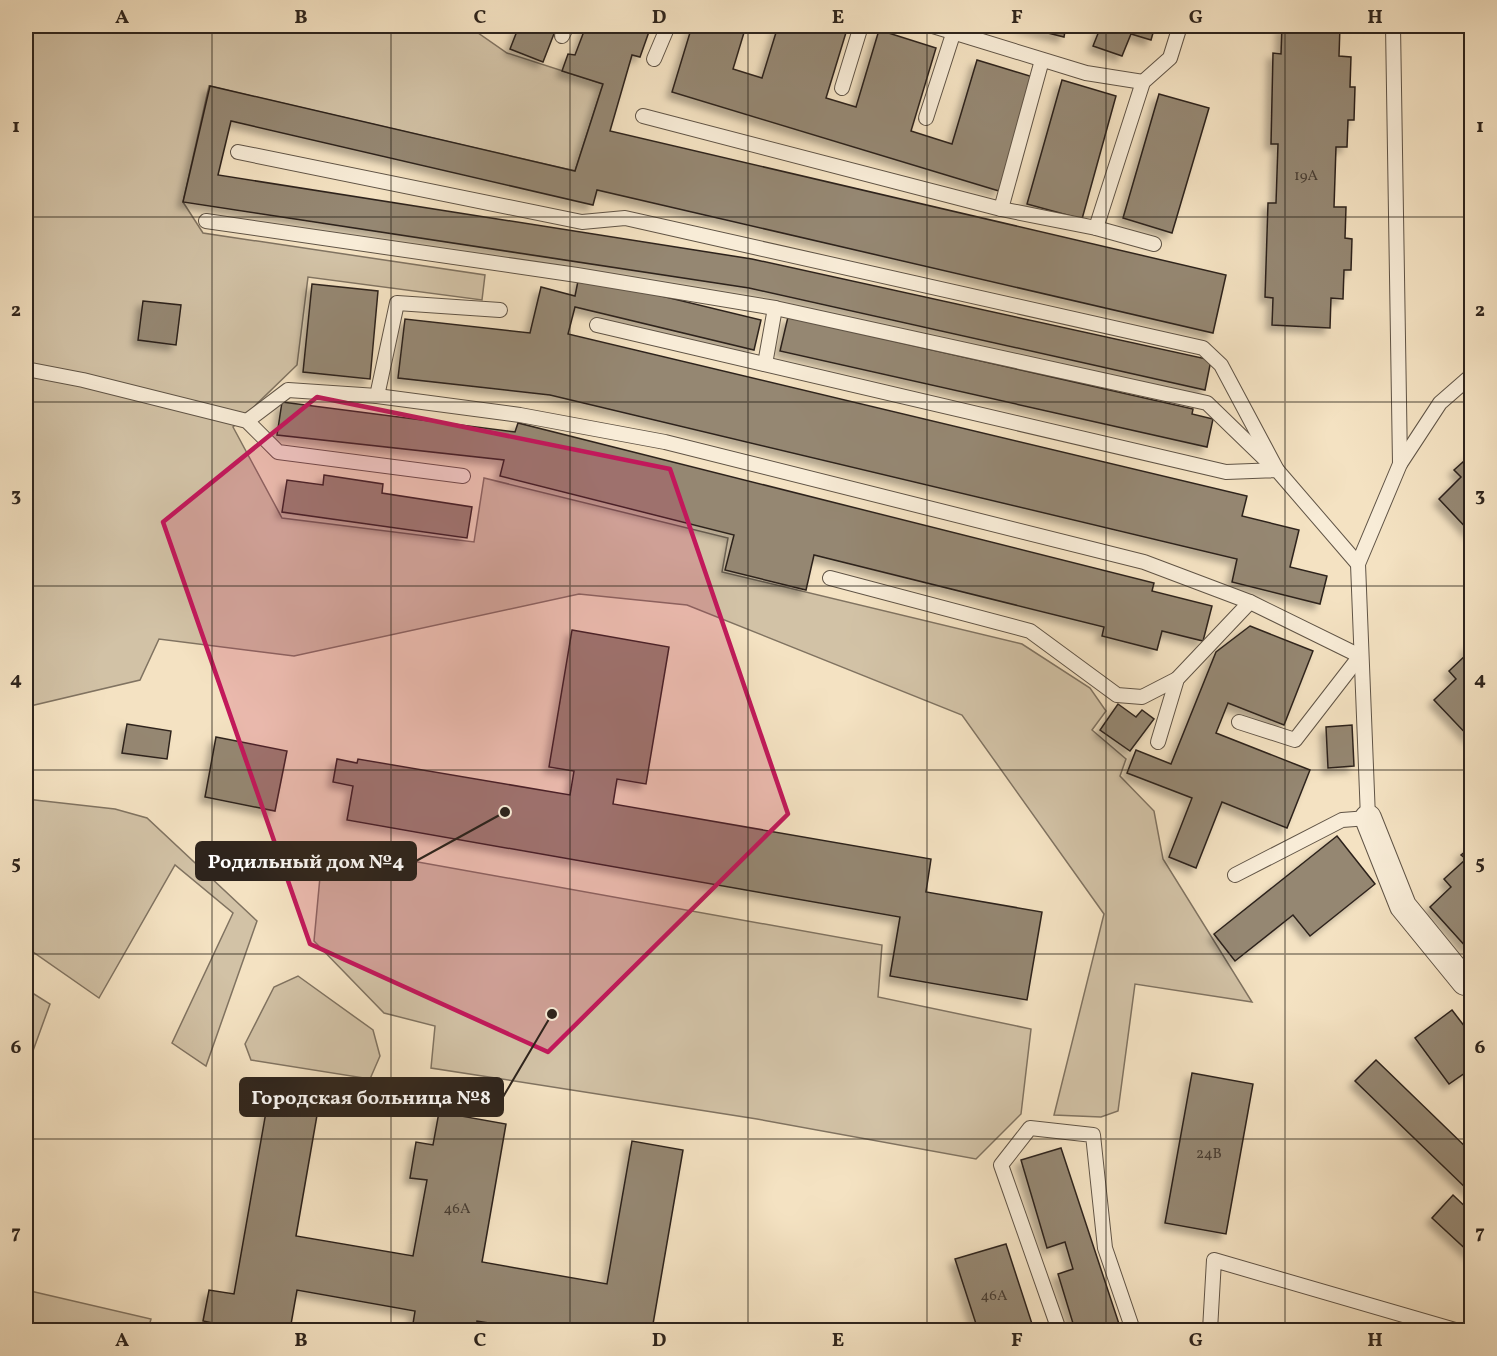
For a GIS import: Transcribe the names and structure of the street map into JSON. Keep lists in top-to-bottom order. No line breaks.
{"places":["Родильный дом №4","Городская больница №8"],"house_numbers":["19А","24В","46А","46А"],"grid":{"columns":["A","B","C","D","E","F","G","H"],"rows":["1","2","3","4","5","6","7"]}}
